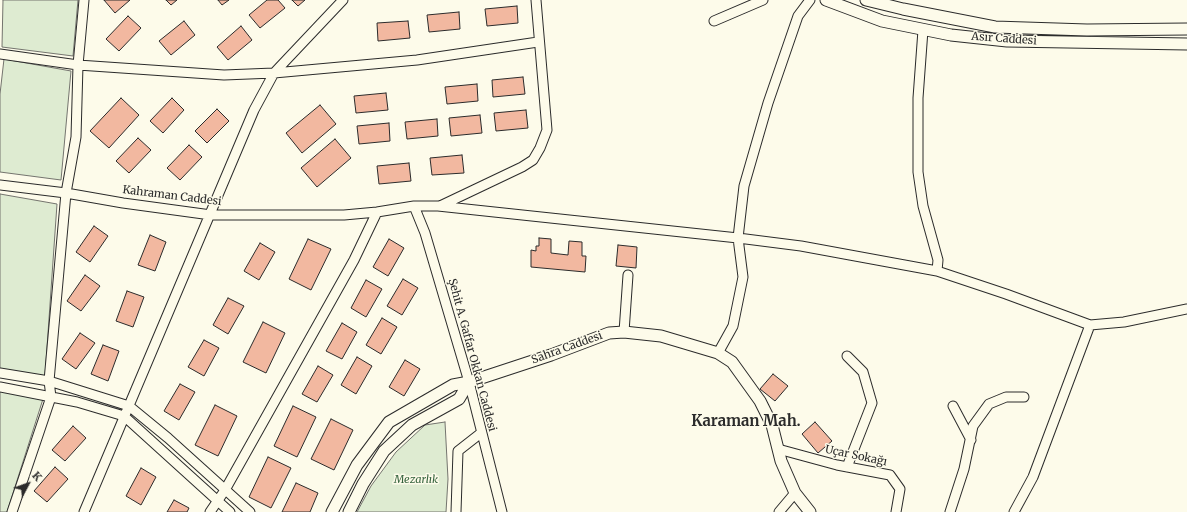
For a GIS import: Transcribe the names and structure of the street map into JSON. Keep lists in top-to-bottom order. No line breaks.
{"streets":{"street":["Asır Caddesi","Kahraman Caddesi","Sahra Caddesi","Şehit A. Gaffar Okkan Caddesi","Uçar Sokağı"]},"crossings":[["Kahraman Caddesi","Şehit A. Gaffar Okkan Caddesi"],["Sahra Caddesi","Şehit A. Gaffar Okkan Caddesi"],["Sahra Caddesi","Uçar Sokağı"]],"districts":["Karaman Mah."],"parks":["Mezarlık"],"north":"top right"}
